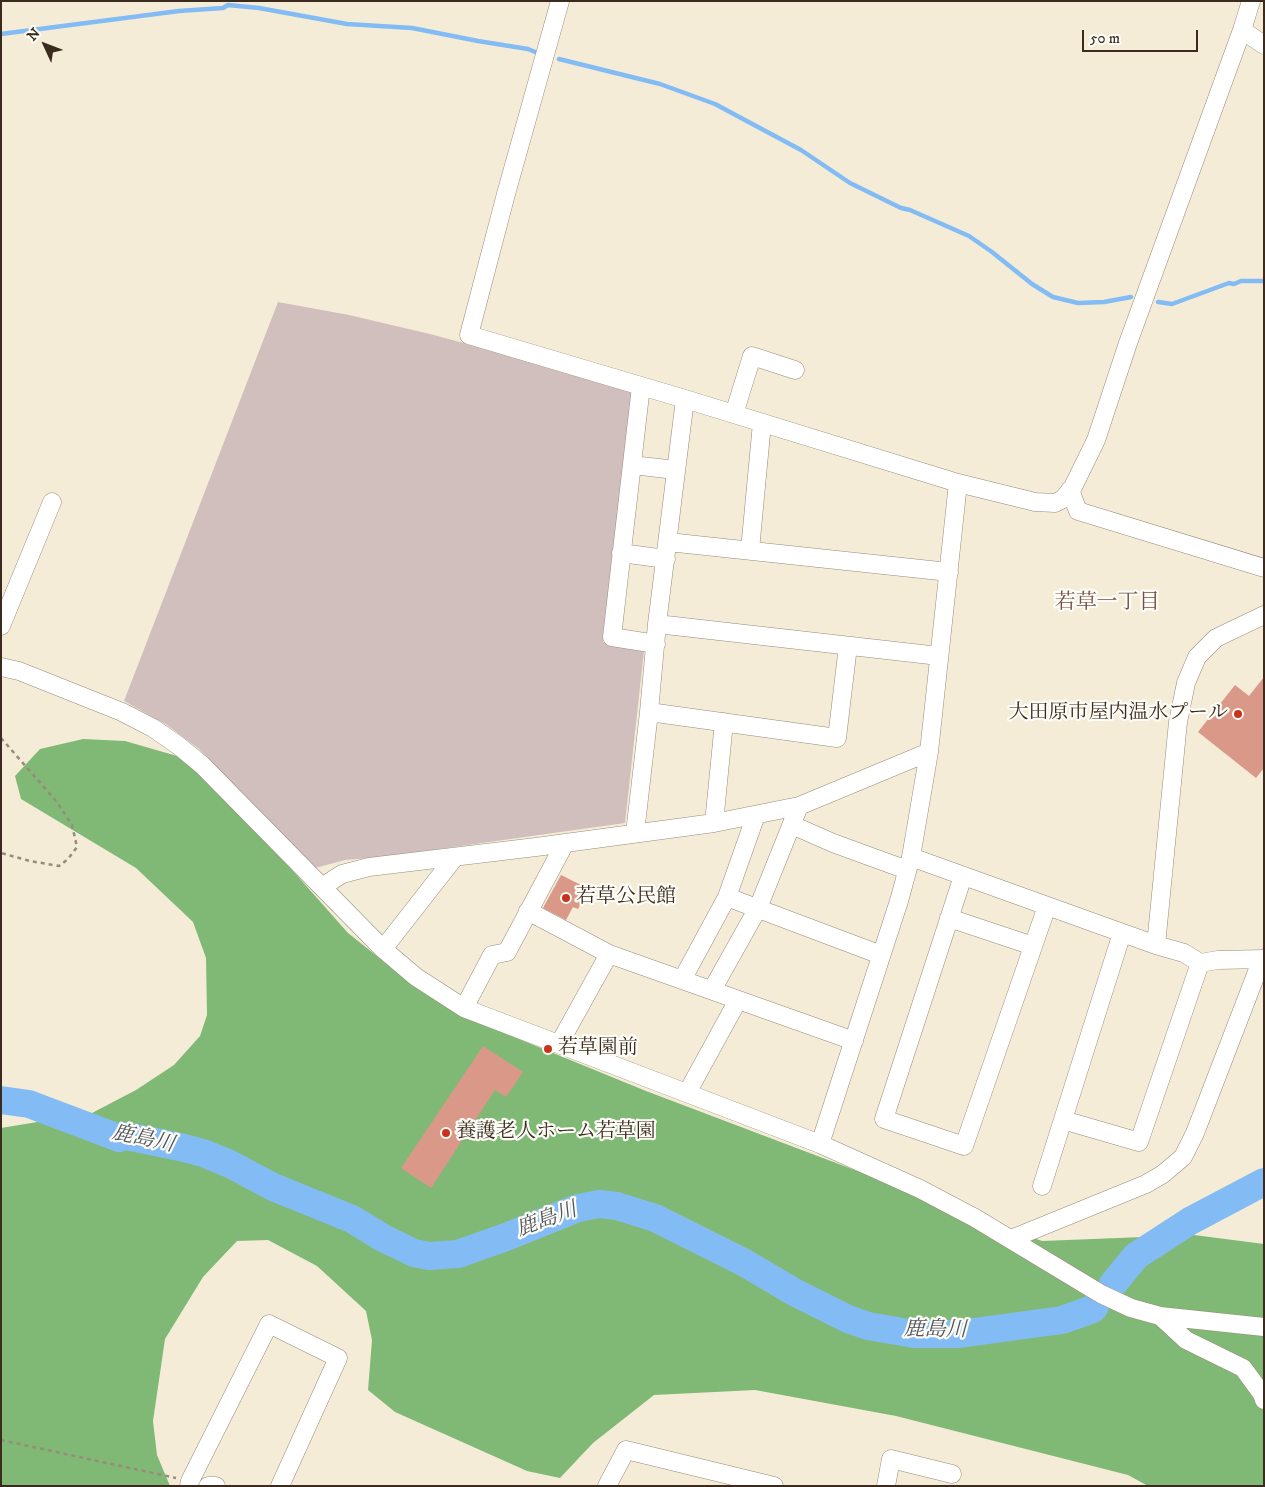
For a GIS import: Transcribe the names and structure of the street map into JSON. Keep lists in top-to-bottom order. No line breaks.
{"districts":["若草一丁目"],"water":["鹿島川"],"places":["大田原市屋内温水プール","若草公民館","若草園前","養護老人ホーム若草園"],"scale_bar":"50 m","north":"top left"}
